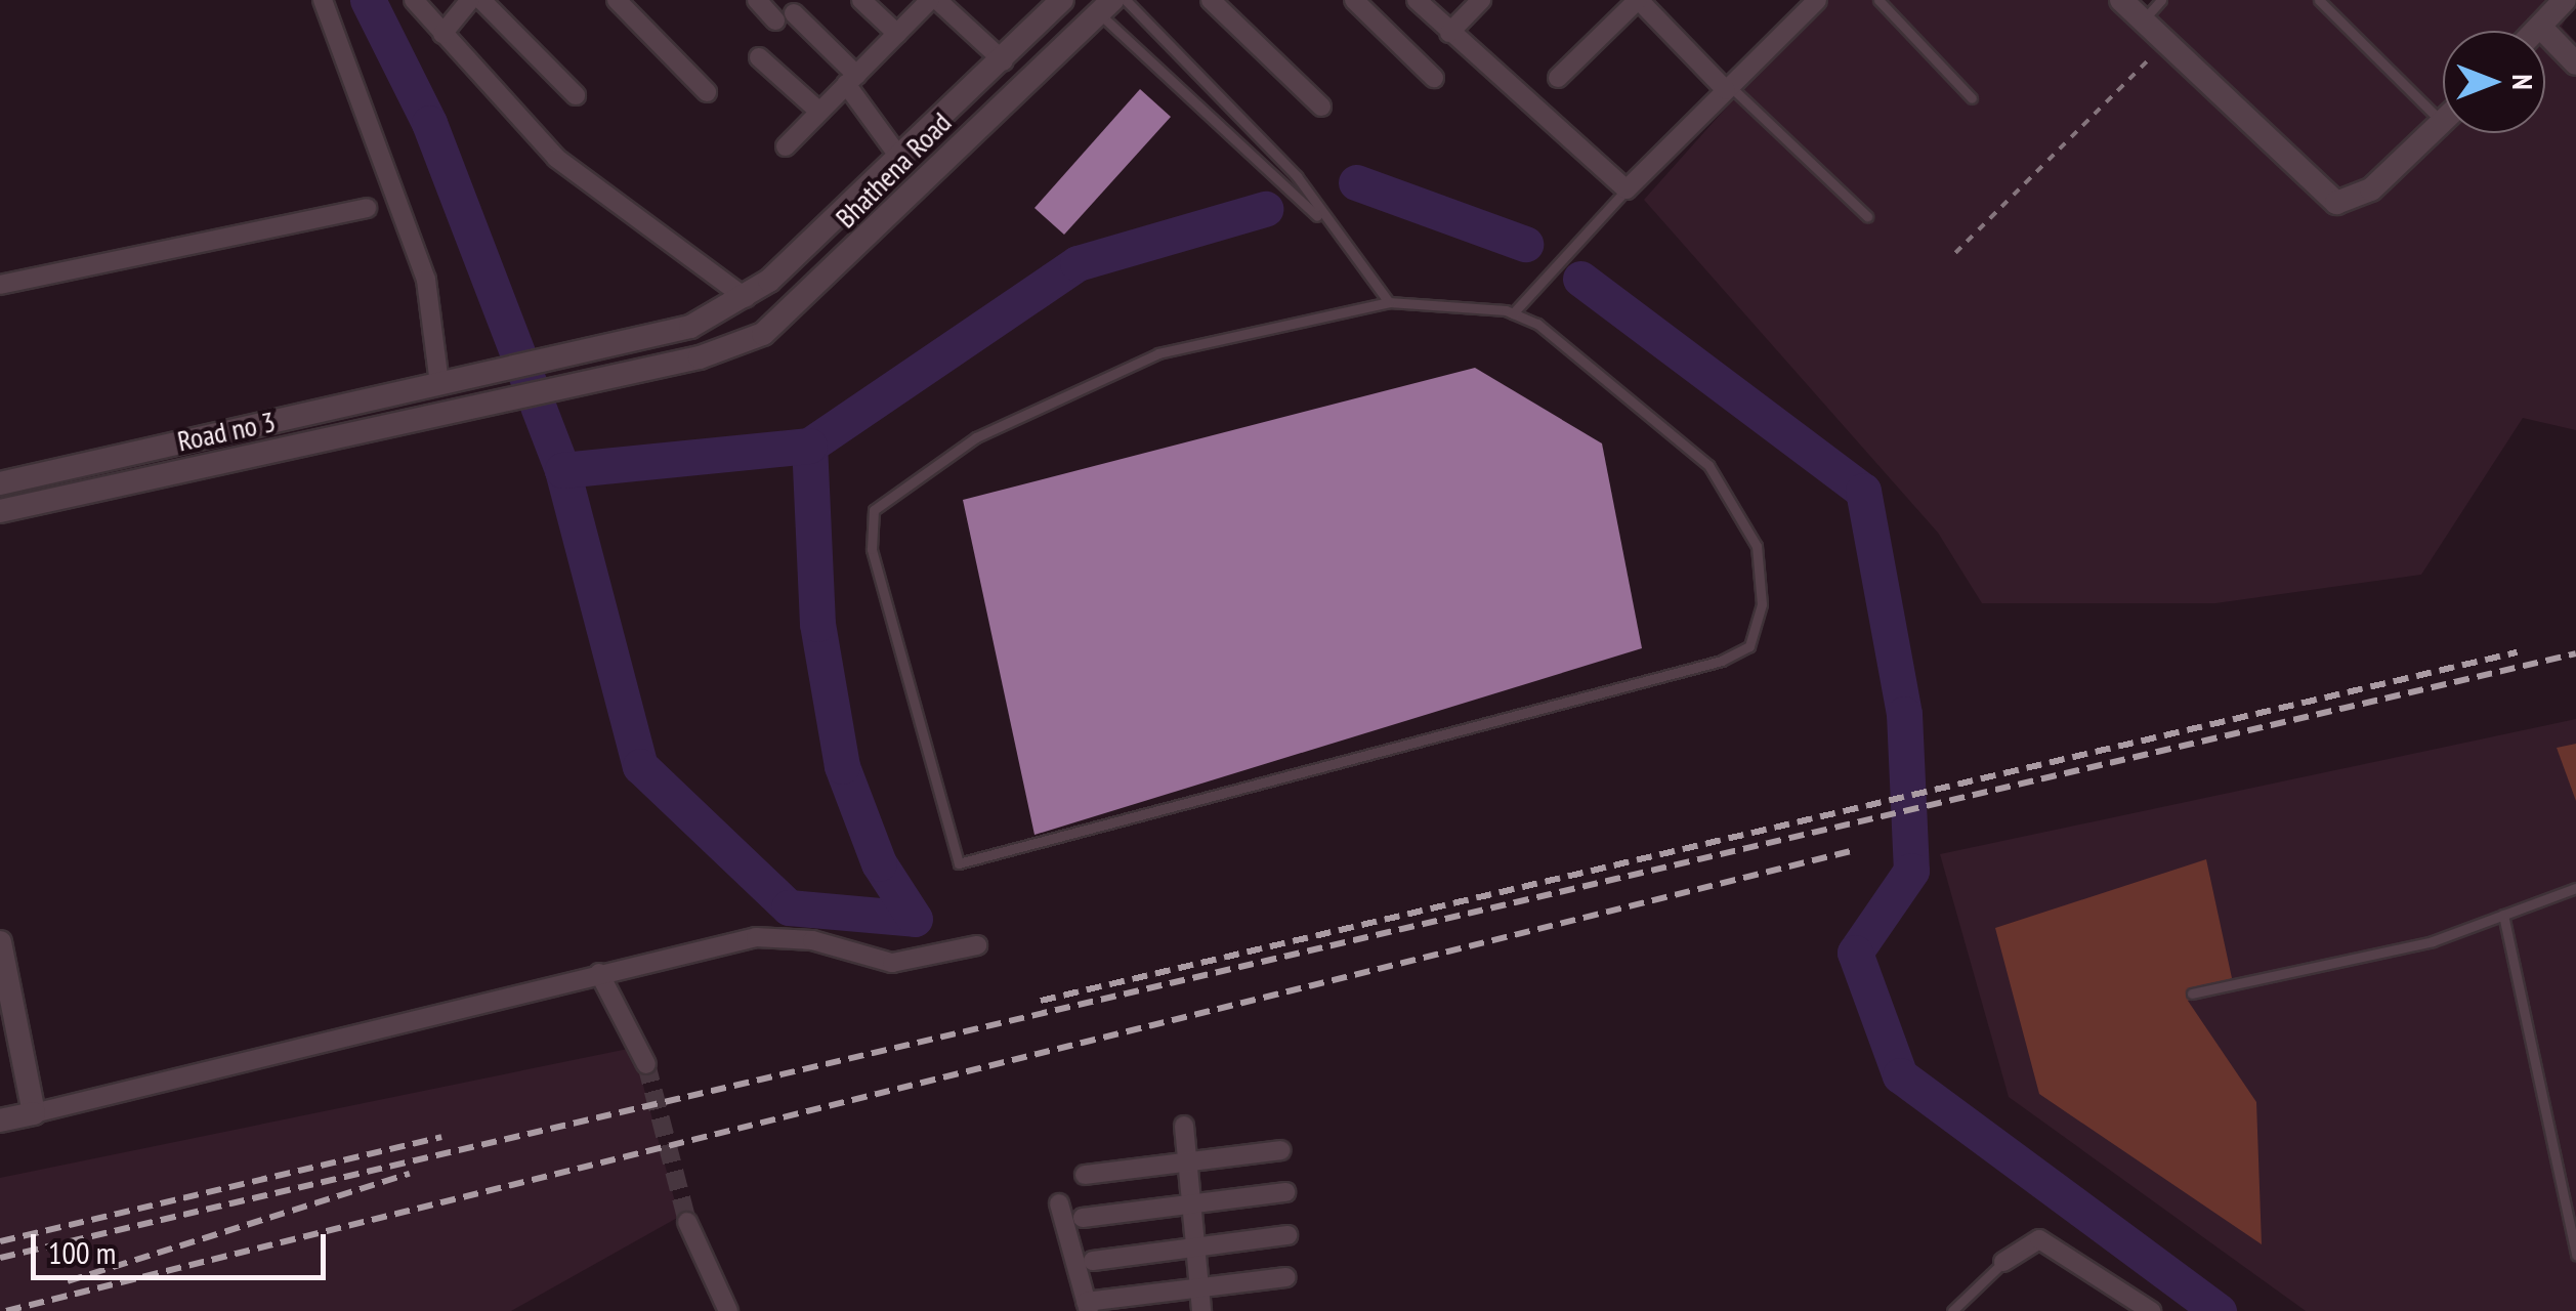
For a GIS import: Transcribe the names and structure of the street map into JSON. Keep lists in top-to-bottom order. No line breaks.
{"streets":{"street":["Bhathena Road","Road no 3"]},"crossings":[["Bhathena Road","Road no 3"]],"scale_bar":"100 m","north":"right"}
